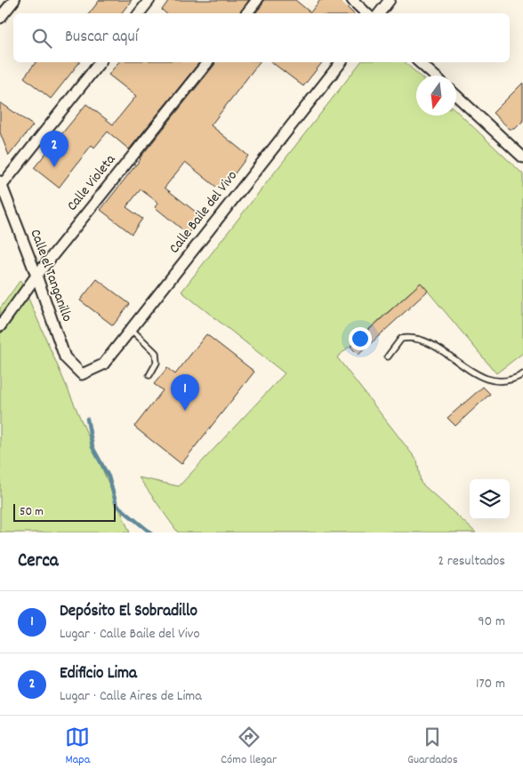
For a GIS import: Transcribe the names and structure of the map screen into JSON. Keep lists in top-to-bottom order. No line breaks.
{"streets":{"street":["Calle Violeta","Calle Baile del Vivo","Calle el Tanganillo"]},"crossings":[["Calle Violeta","Calle el Tanganillo"],["Calle Baile del Vivo","Calle el Tanganillo"]],"scale_bar":"50 m","north":"bottom","page":{"search":"Buscar aquí","pins":["2","1"],"scale":"50 m","heading":["Cerca","2 resultados"],"list":[{"mark":"1","name":"Depósito El Sobradillo","note":"Lugar · Calle Baile del Vivo","value":"90 m"},{"mark":"2","name":"Edificio Lima","note":"Lugar · Calle Aires de Lima","value":"170 m"}],"nav":["Mapa","Cómo llegar","Guardados"]}}
